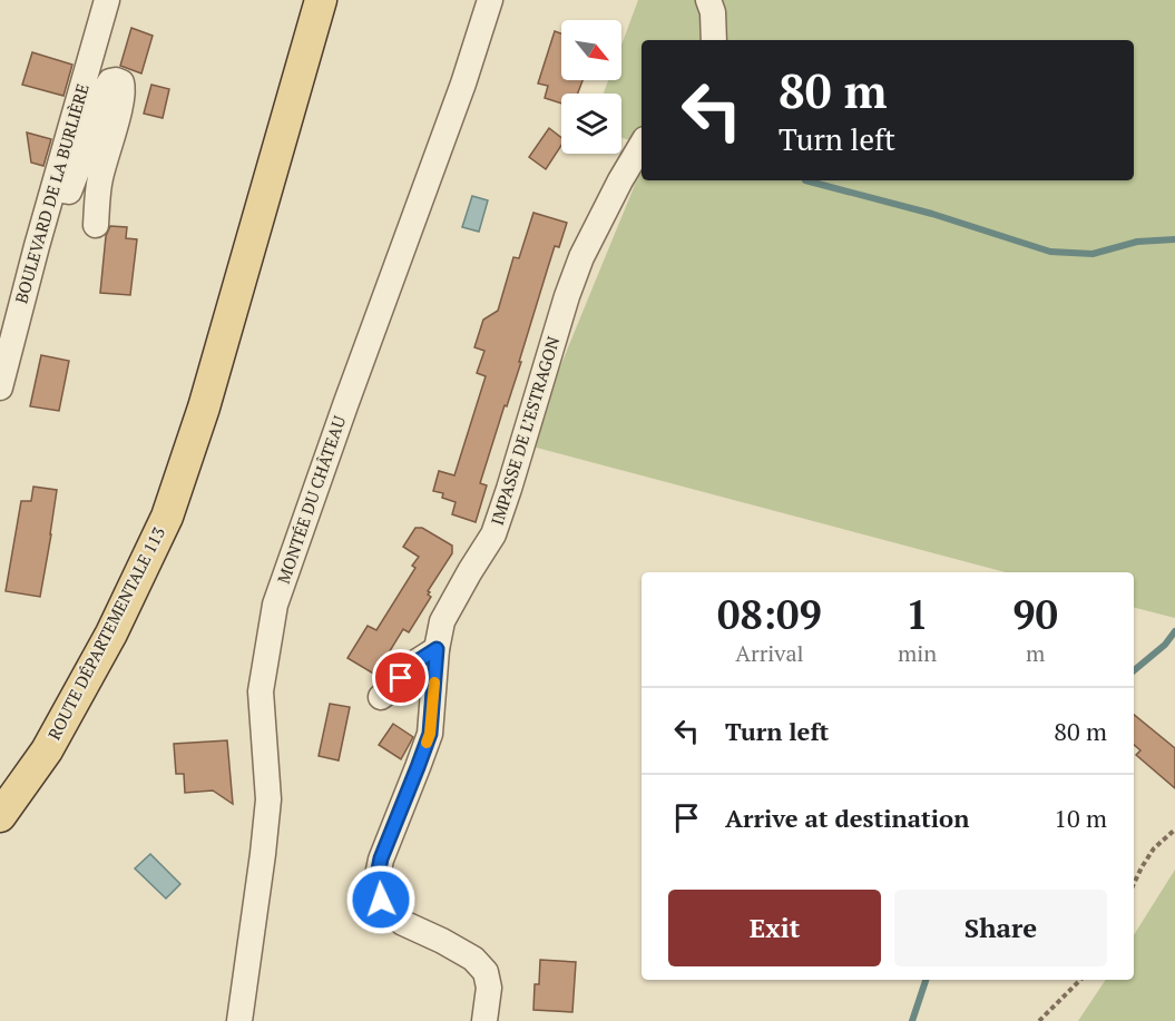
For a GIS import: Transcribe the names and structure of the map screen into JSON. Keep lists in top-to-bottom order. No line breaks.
{"streets":{"main road":["ROUTE DÉPARTEMENTALE 113"],"street":["BOULEVARD DE LA BURLIÈRE","IMPASSE DE L’ESTRAGON","MONTÉE DU CHÂTEAU"]},"north":"bottom right","page":{"turn":["80 m","Turn left"],"eta":["08:09","Arrival","1","min","90","m"],"list":[{"name":"Turn left","value":"80 m"},{"name":"Arrive at destination","value":"10 m"}],"buttons":["Exit","Share"]}}
